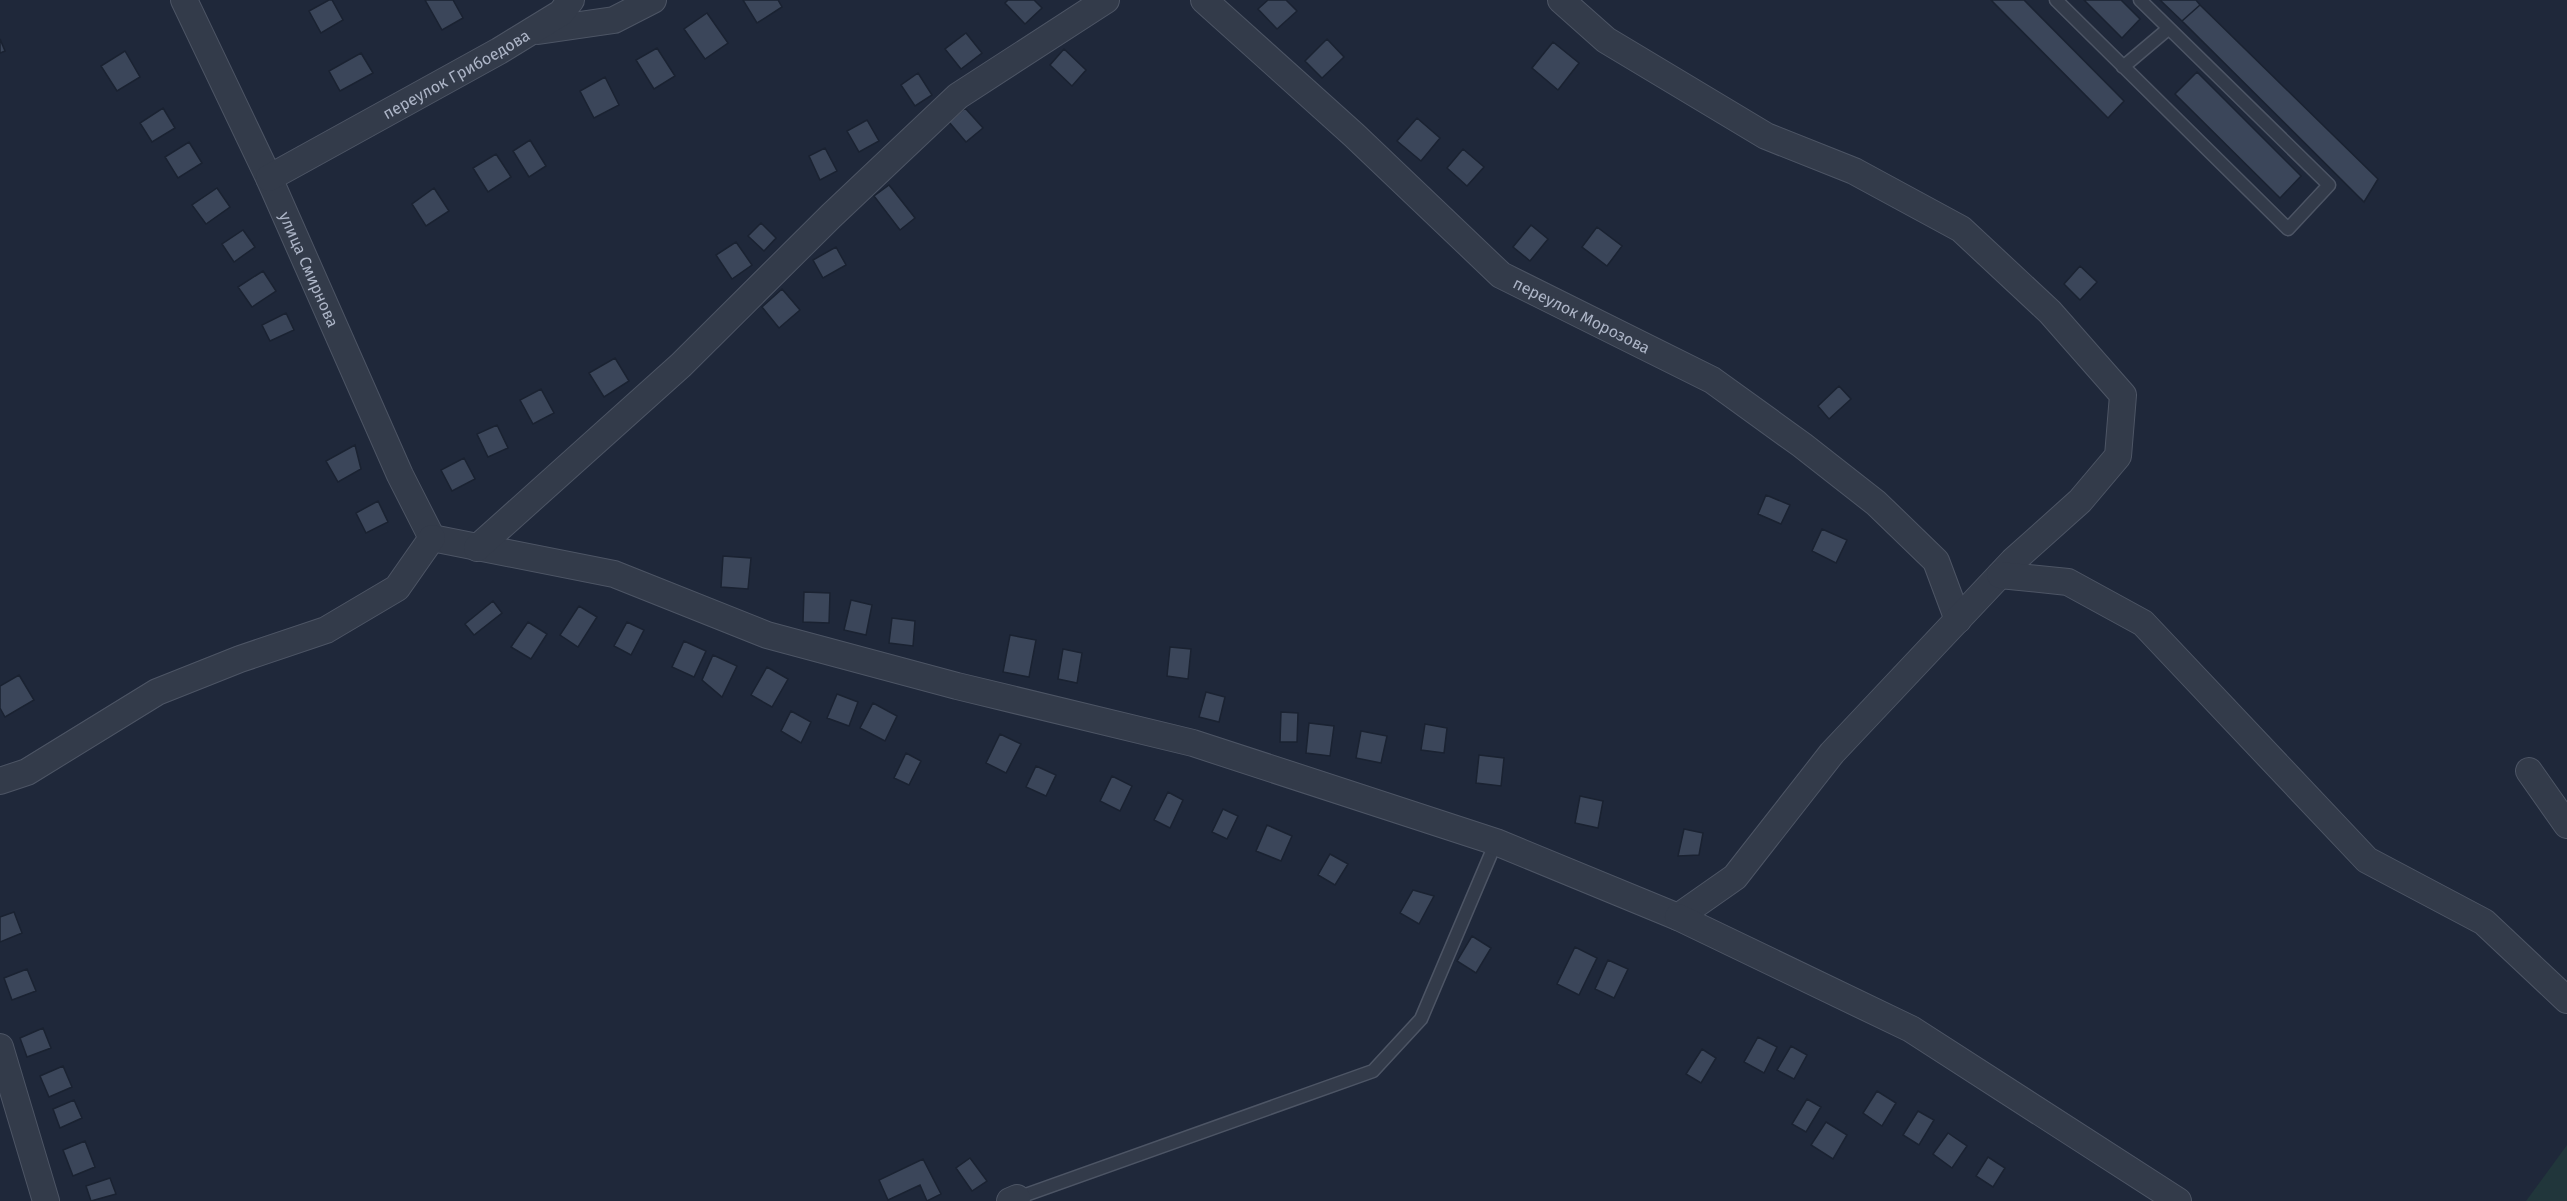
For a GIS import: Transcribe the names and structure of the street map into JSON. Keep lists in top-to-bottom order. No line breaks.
{"streets":{"street":["переулок Грибоедова","улица Смирнова","переулок Морозова"]},"crossings":[["переулок Грибоедова","улица Смирнова"]]}
